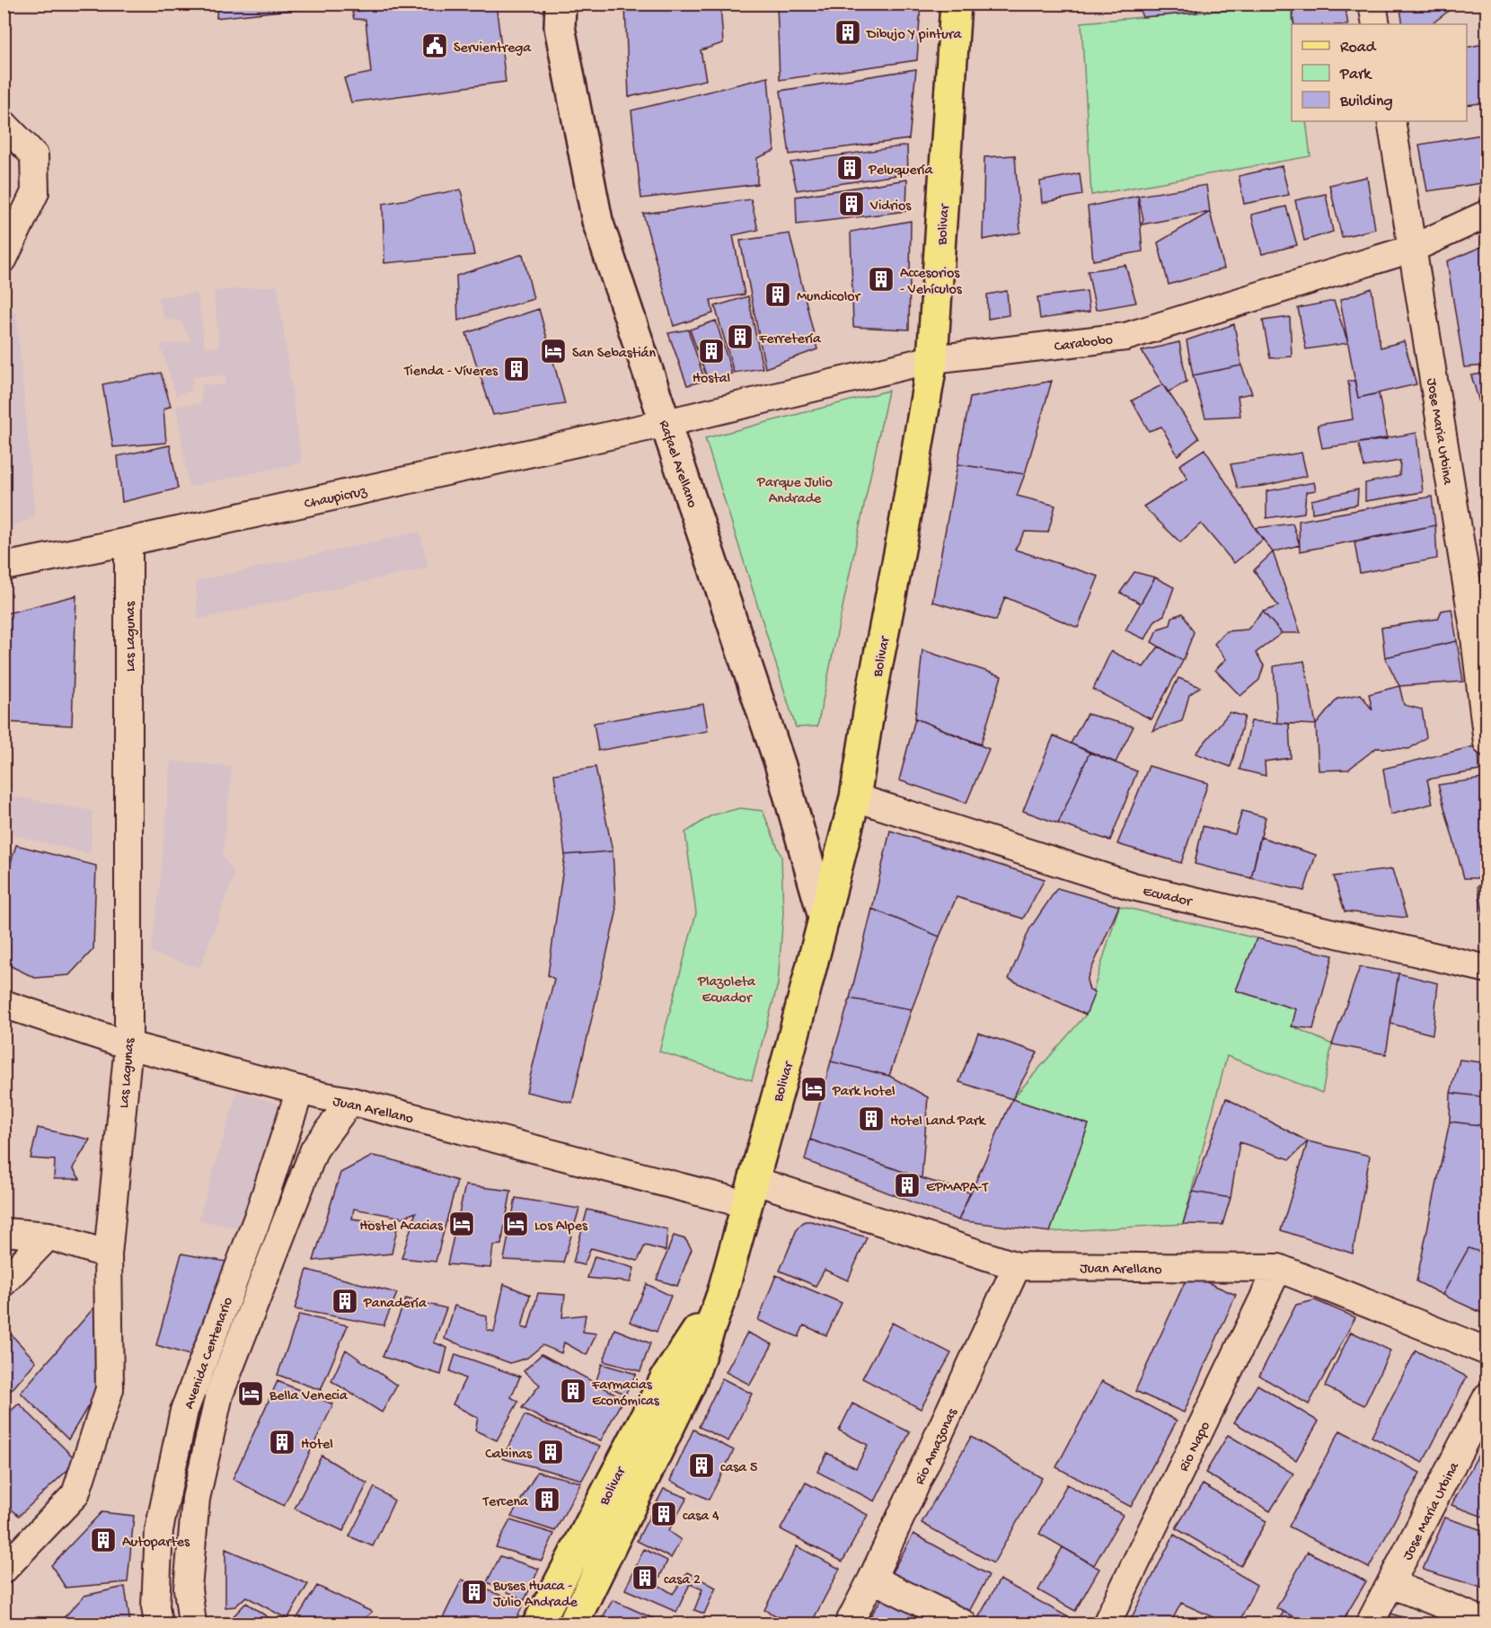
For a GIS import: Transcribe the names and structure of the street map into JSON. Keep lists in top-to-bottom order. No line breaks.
{"streets":{"main road":["Bolivar","Rafael Arellano"],"street":["Carabobo","Jose Maria Urbina","Chaupicruz","Las Lagunas","Ecuador","Juan Arellano","Avenida Centenario","Rio Amazonas","Rio Napo"]},"crossings":[["Bolivar","Carabobo"],["Bolivar","Rafael Arellano"],["Bolivar","Ecuador"],["Bolivar","Juan Arellano"],["Carabobo","Jose Maria Urbina"],["Carabobo","Rafael Arellano"],["Carabobo","Chaupicruz"],["Rafael Arellano","Chaupicruz"],["Chaupicruz","Las Lagunas"],["Las Lagunas","Juan Arellano"],["Juan Arellano","Avenida Centenario"],["Juan Arellano","Rio Amazonas"],["Juan Arellano","Rio Napo"]],"parks":["Parque Julio Andrade","Plazoleta Ecuador"],"places":{"building":["Dibujo Y pintura","Peluquería","Vidrios","Accesorios - Vehículos","Mundicolor","Ferretería","Hostal","Tienda - Víveres","Hotel Land Park","EPMAPA-T","Panadería","Farmacias Económicas","Hotel","Cabinas","casa 5","Tercena","casa 4","Autopartes","casa 2","Buses Huaca - Julio Andrade"],"public building":["Servientrega"],"hotel":["San Sebastián","Park hotel","Hostel Acacias","Los Alpes","Bella Venecia"]},"legend":["Road","Park","Building"]}
